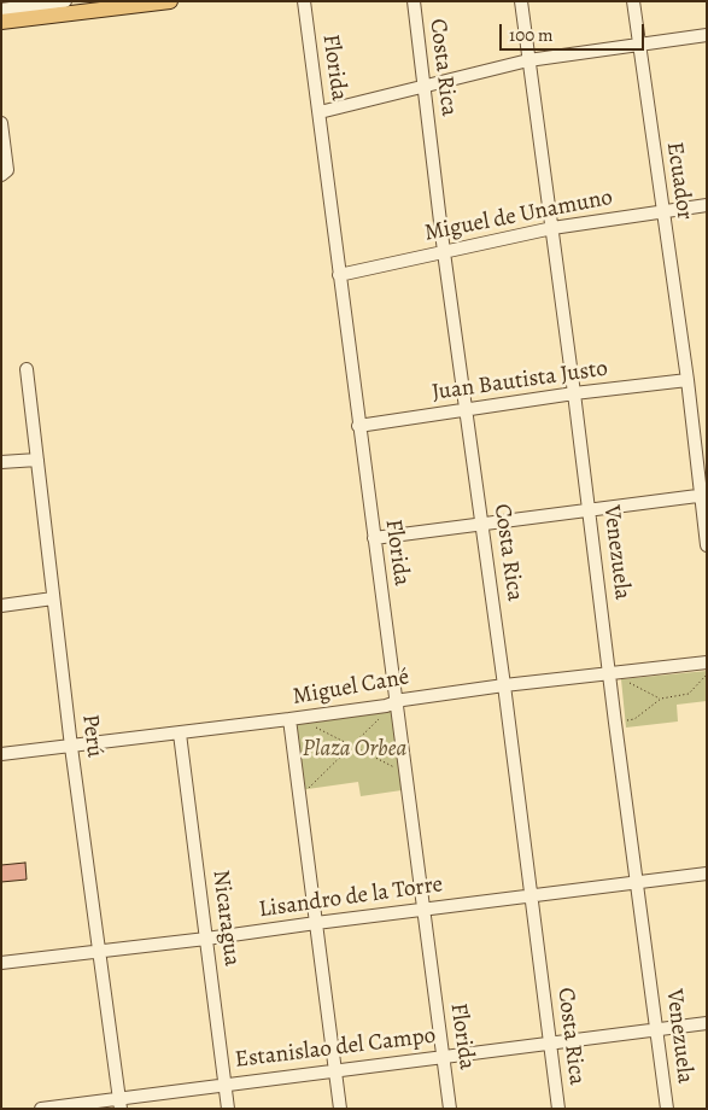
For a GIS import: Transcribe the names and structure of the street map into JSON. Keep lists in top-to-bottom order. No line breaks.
{"streets":{"street":["Florida","Costa Rica","Ecuador","Miguel de Unamuno","Juan Bautista Justo","Venezuela","Miguel Cané","Perú","Lisandro de la Torre","Nicaragua","Estanislao del Campo"]},"crossings":[["Florida","Miguel de Unamuno"],["Florida","Juan Bautista Justo"],["Florida","Miguel Cané"],["Florida","Lisandro de la Torre"],["Florida","Estanislao del Campo"],["Costa Rica","Miguel de Unamuno"],["Costa Rica","Juan Bautista Justo"],["Costa Rica","Miguel Cané"],["Costa Rica","Lisandro de la Torre"],["Costa Rica","Estanislao del Campo"],["Ecuador","Miguel de Unamuno"],["Ecuador","Juan Bautista Justo"],["Miguel de Unamuno","Venezuela"],["Juan Bautista Justo","Venezuela"],["Venezuela","Miguel Cané"],["Venezuela","Lisandro de la Torre"],["Venezuela","Estanislao del Campo"],["Miguel Cané","Perú"],["Miguel Cané","Nicaragua"],["Perú","Lisandro de la Torre"],["Perú","Estanislao del Campo"],["Lisandro de la Torre","Nicaragua"],["Nicaragua","Estanislao del Campo"]],"parks":["Plaza Orbea"],"scale_bar":"100 m"}
